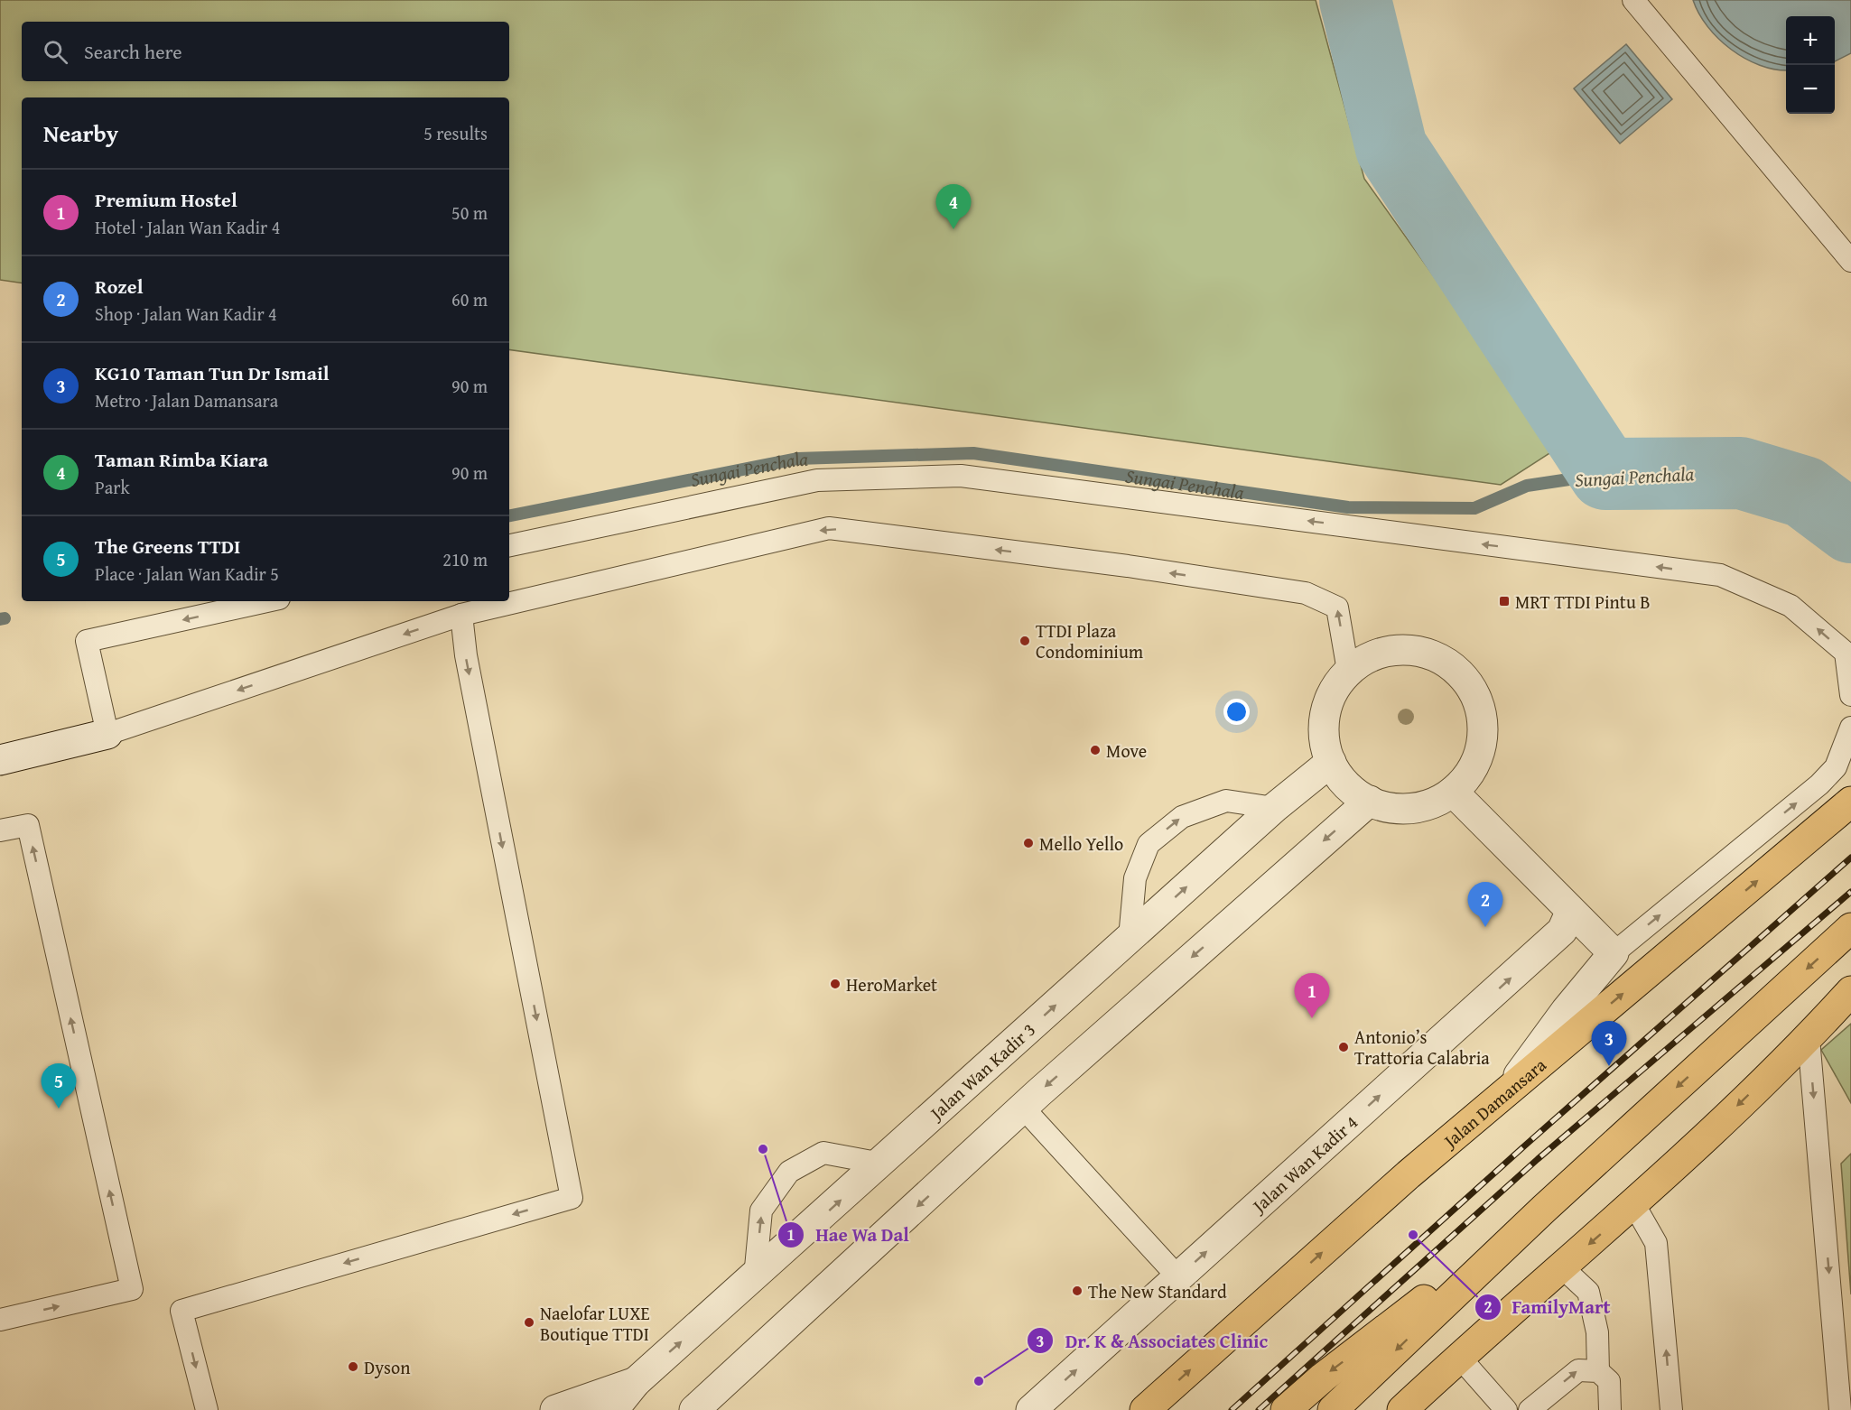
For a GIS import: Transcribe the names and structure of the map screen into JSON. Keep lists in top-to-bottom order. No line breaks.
{"streets":{"main road":["Jalan Damansara"],"street":["Jalan Wan Kadir 3","Jalan Wan Kadir 4"]},"water":["Sungai Penchala"],"places":{"transit":["MRT TTDI Pintu B"],"other":["TTDI Plaza Condominium","Move","Mello Yello","HeroMarket","Antonio’s Trattoria Calabria","Hae Wa Dal","FamilyMart","The New Standard","Naelofar LUXE Boutique TTDI","Dyson","Dr. K & Associates Clinic"]},"page":{"map_buttons":["+","−"],"search":"Search here","heading":["Nearby","5 results"],"list":[{"mark":"1","name":"Premium Hostel","note":"Hotel · Jalan Wan Kadir 4","value":"50 m"},{"mark":"2","name":"Rozel","note":"Shop · Jalan Wan Kadir 4","value":"60 m"},{"mark":"3","name":"KG10 Taman Tun Dr Ismail","note":"Metro · Jalan Damansara","value":"90 m"},{"mark":"4","name":"Taman Rimba Kiara","note":"Park","value":"90 m"},{"mark":"5","name":"The Greens TTDI","note":"Place · Jalan Wan Kadir 5","value":"210 m"}],"pins":["4","2","1","3","5"]}}
